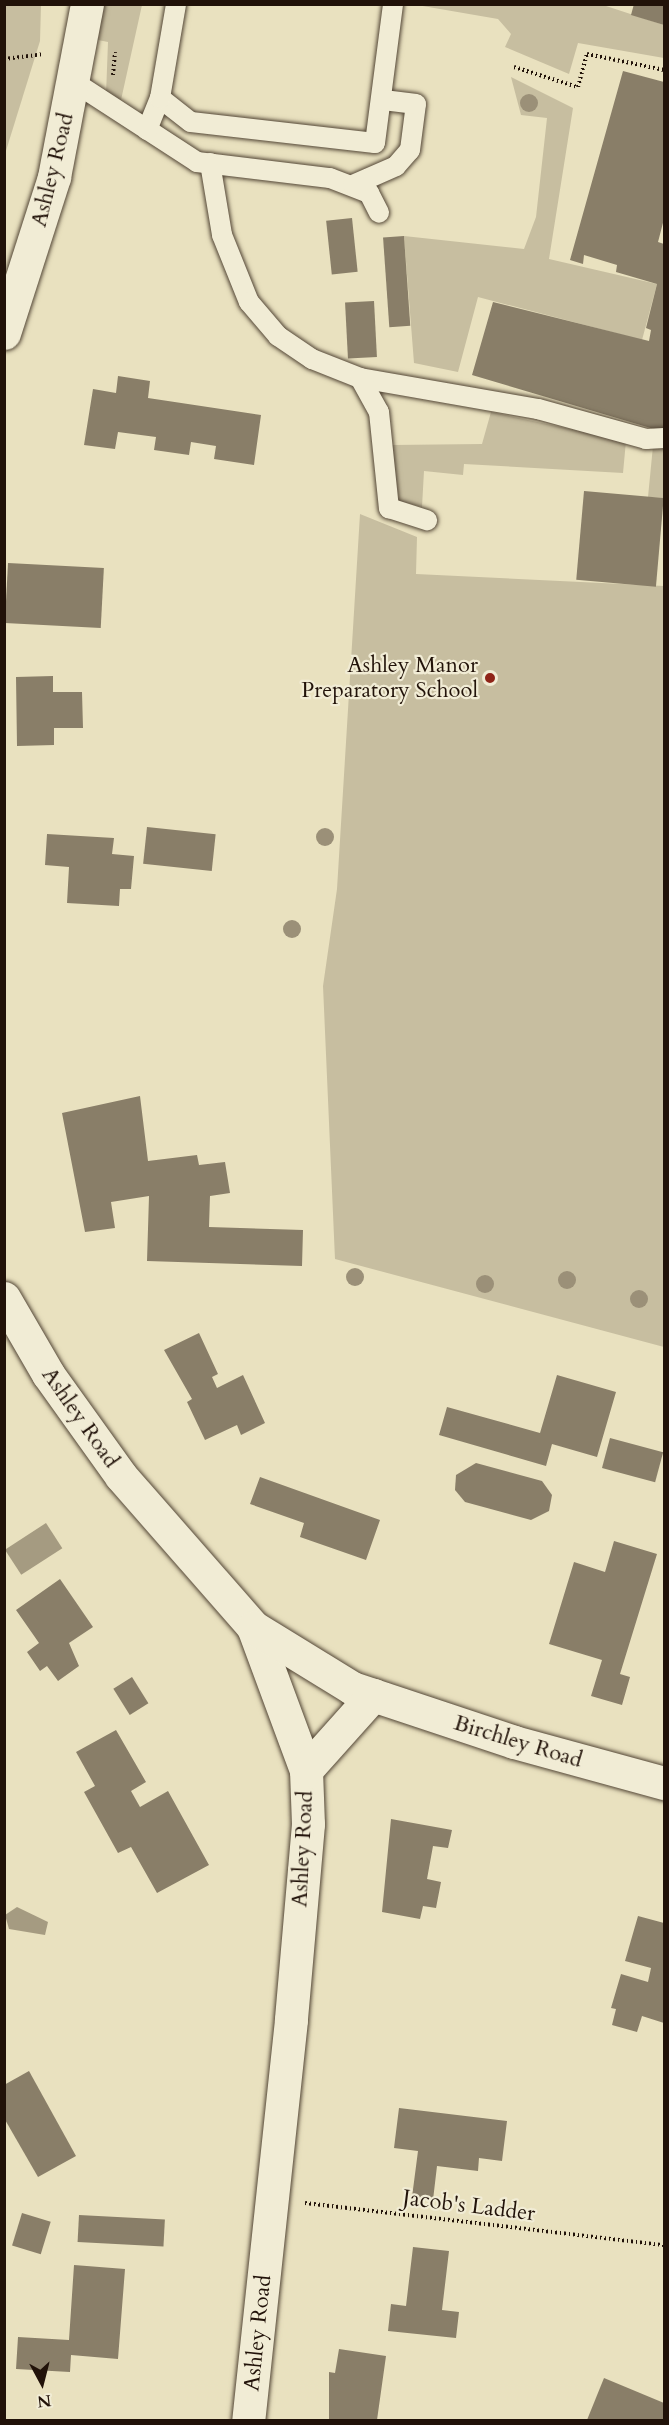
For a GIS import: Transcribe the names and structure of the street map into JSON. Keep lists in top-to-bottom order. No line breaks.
{"streets":{"street":["Ashley Road","Birchley Road"],"path":["Jacob's Ladder"]},"crossings":[["Ashley Road","Birchley Road"],["Ashley Road","Jacob's Ladder"]],"places":["Ashley Manor Preparatory School"],"north":"bottom"}
